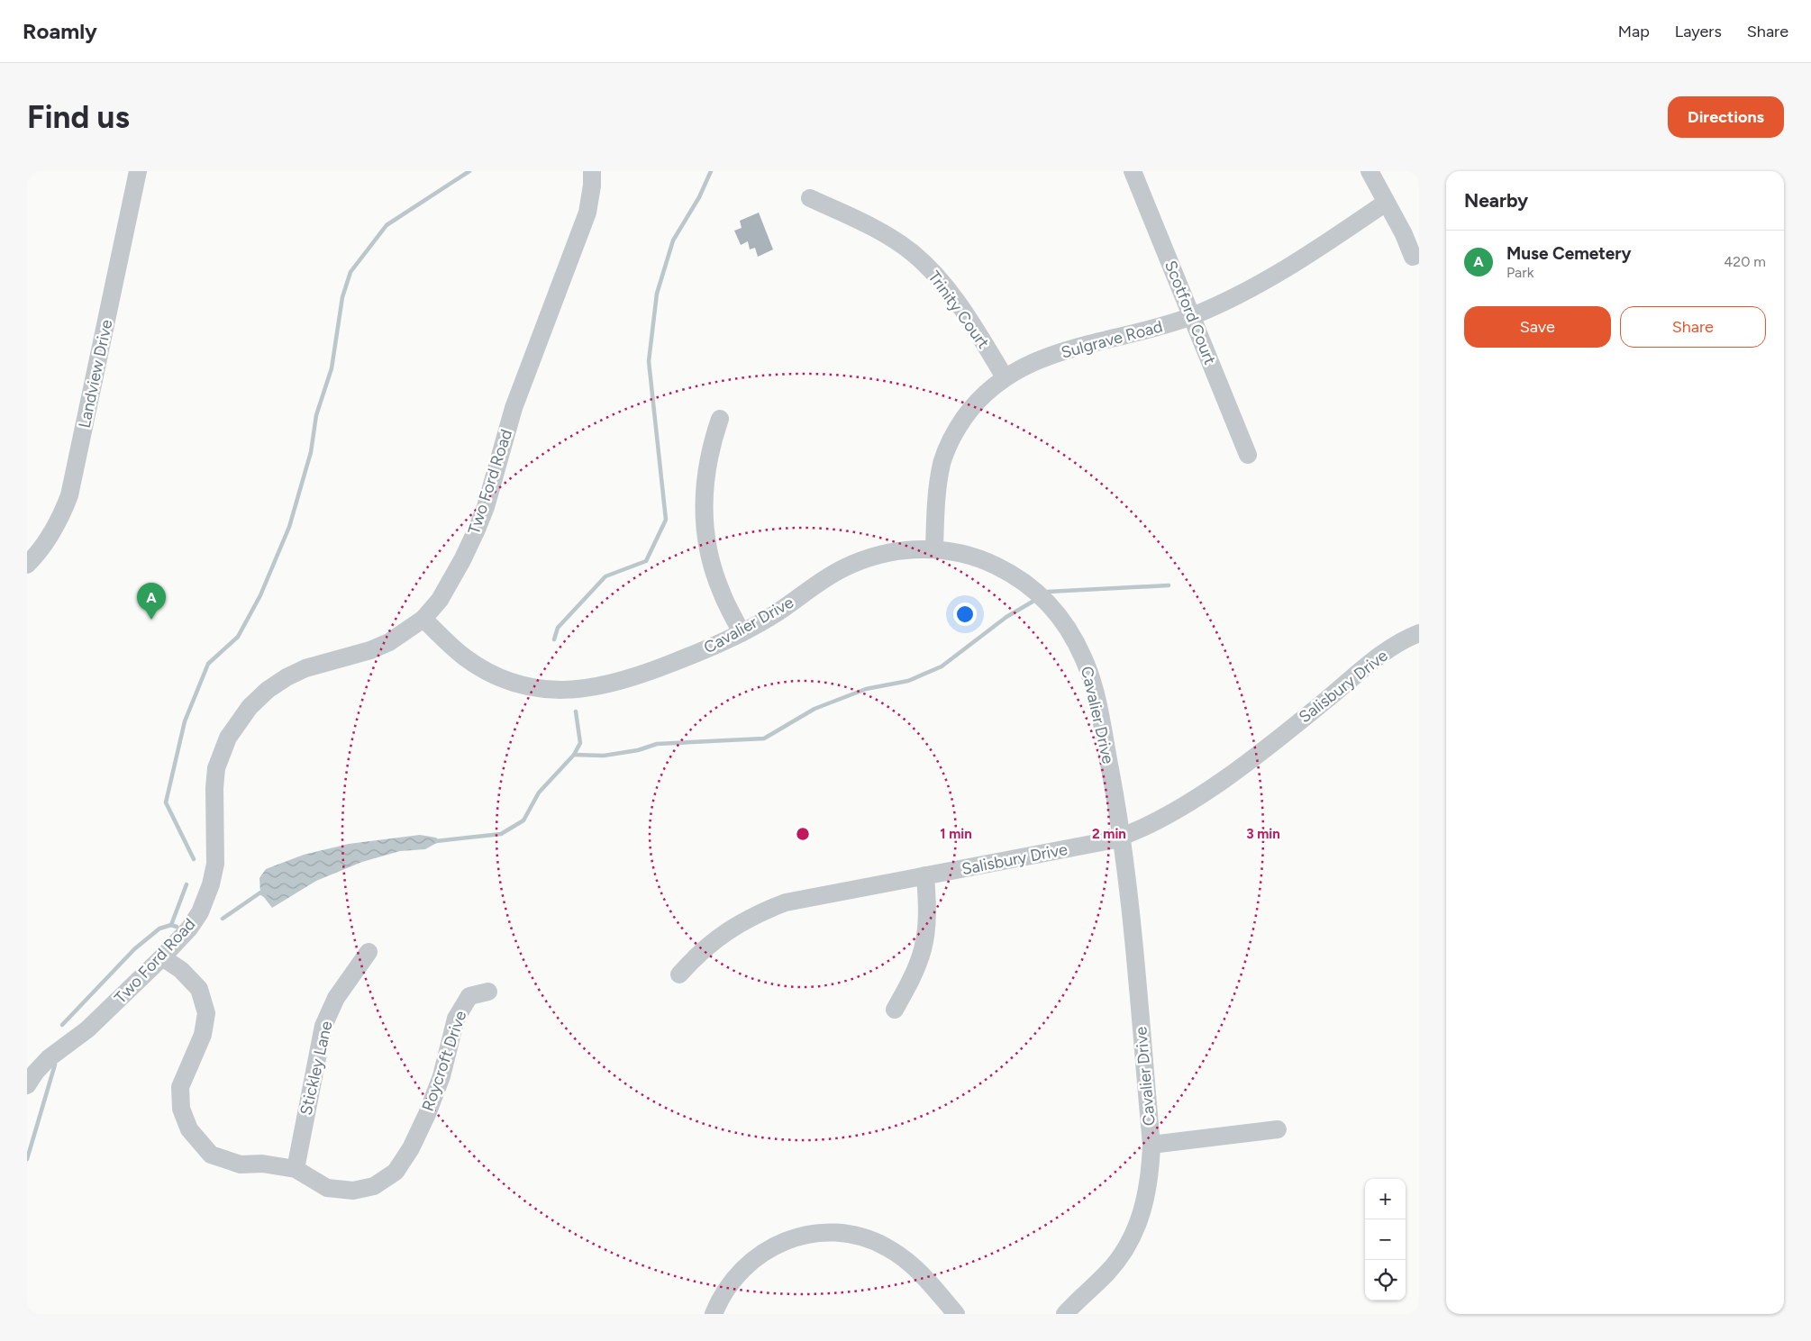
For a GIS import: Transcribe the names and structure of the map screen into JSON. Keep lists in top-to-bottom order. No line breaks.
{"streets":{"street":["Trinity Court","Scotford Court","Sulgrave Road","Landview Drive","Two Ford Road","Cavalier Drive","Salisbury Drive","Roycroft Drive","Stickley Lane"]},"crossings":[["Trinity Court","Sulgrave Road"],["Scotford Court","Sulgrave Road"],["Sulgrave Road","Cavalier Drive"],["Two Ford Road","Cavalier Drive"],["Two Ford Road","Roycroft Drive"],["Cavalier Drive","Salisbury Drive"],["Roycroft Drive","Stickley Lane"]],"page":{"header":"Roamly","nav":["Map","Layers","Share"],"buttons":["Directions",["Save","Share"]],"title":"Find us","heading":"Nearby","list":[{"mark":"A","name":"Muse Cemetery","note":"Park","value":"420 m"}],"pins":"A","map_buttons":["+","−"]},"rings":["1 min","2 min","3 min"]}
